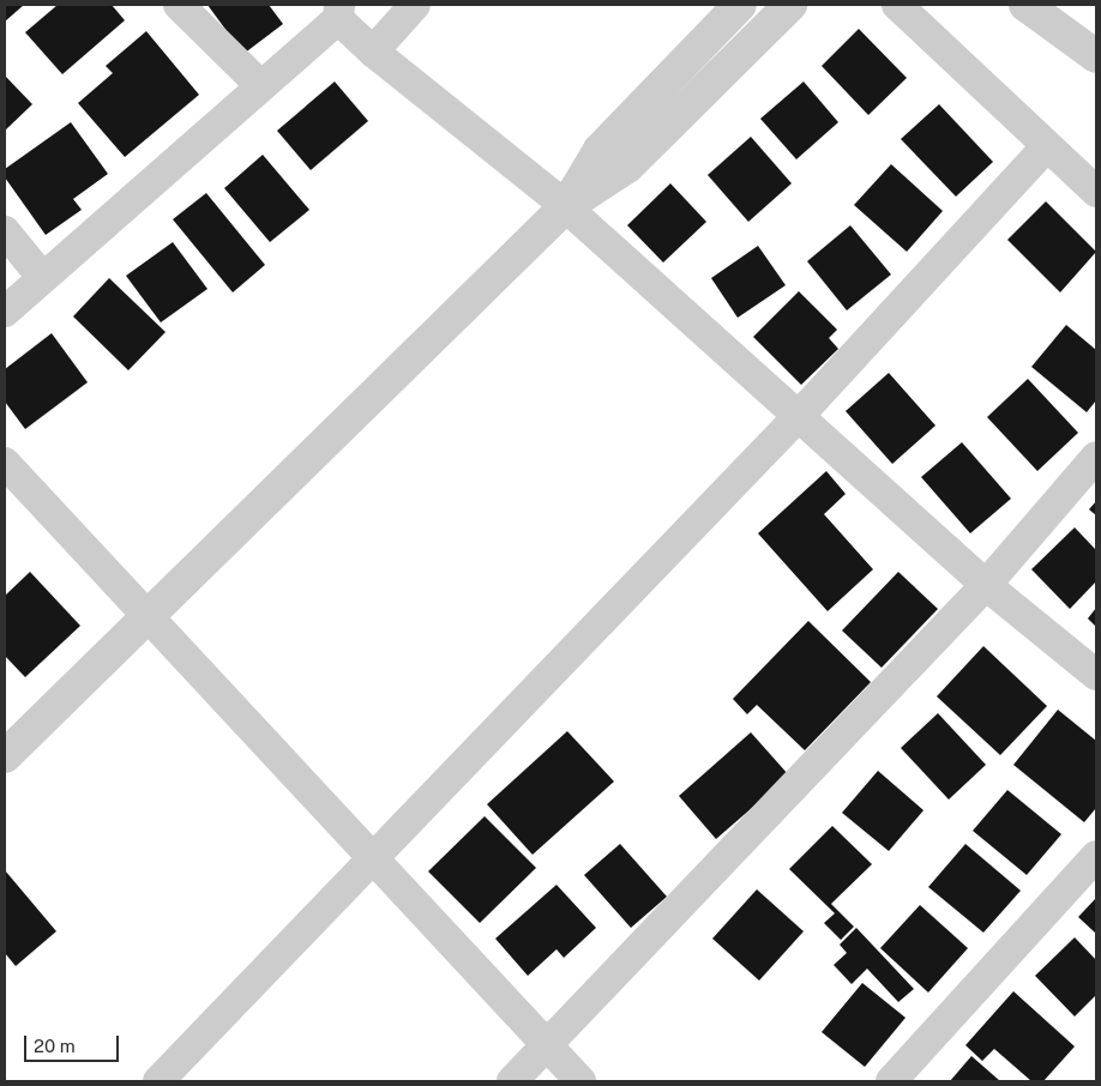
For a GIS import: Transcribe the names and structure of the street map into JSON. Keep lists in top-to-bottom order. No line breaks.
{"scale_bar":"20 m"}
